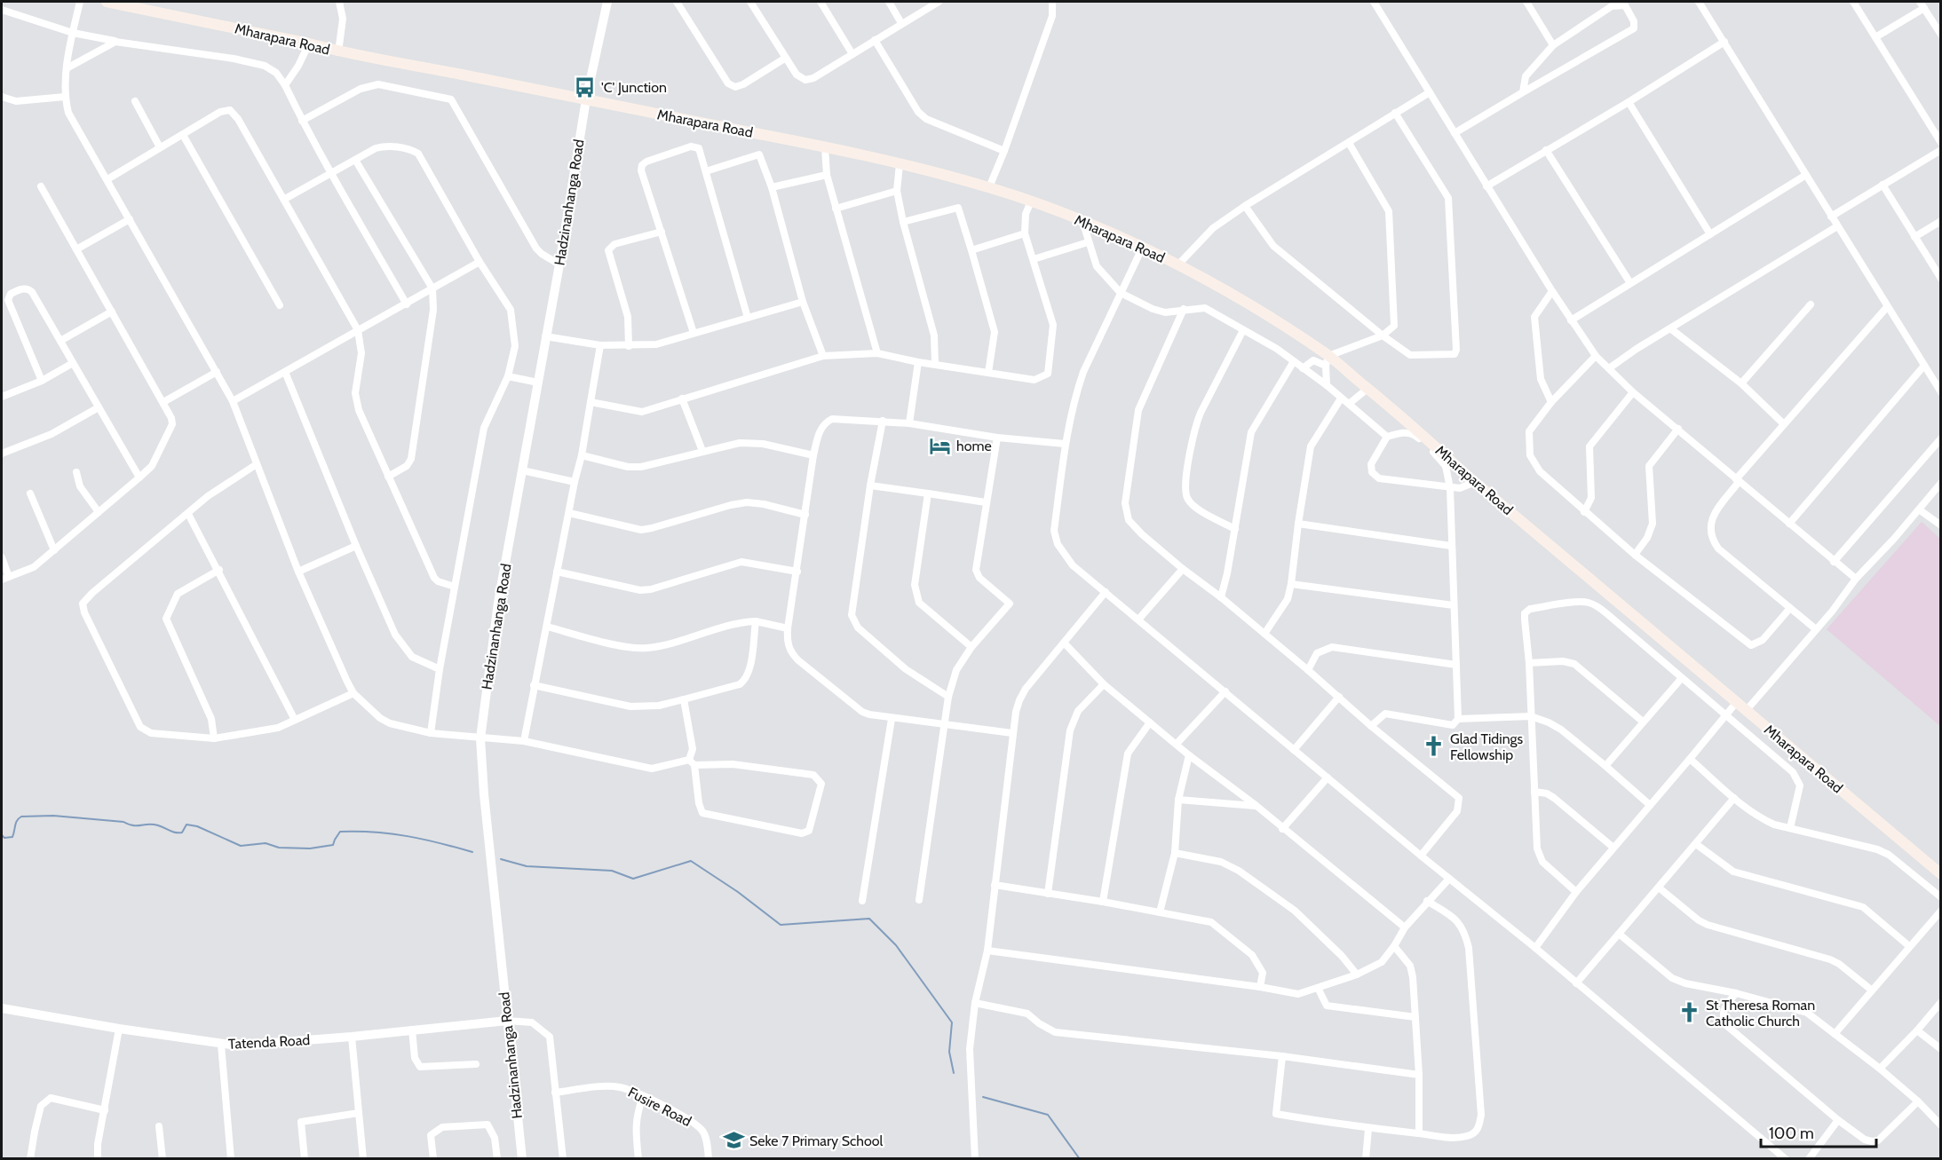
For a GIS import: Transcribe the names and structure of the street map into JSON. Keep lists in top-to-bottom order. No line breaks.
{"streets":{"main road":["Mharapara Road"],"street":["Hadzinanhanga Road","Tatenda Road","Fusire Road"]},"crossings":[["Mharapara Road","Hadzinanhanga Road"],["Hadzinanhanga Road","Tatenda Road"]],"places":{"bus stop":["'C' Junction"],"hotel":["home"],"church":["Glad Tidings Fellowship","St Theresa Roman Catholic Church"],"school or university":["Seke 7 Primary School"]},"scale_bar":"100 m"}
